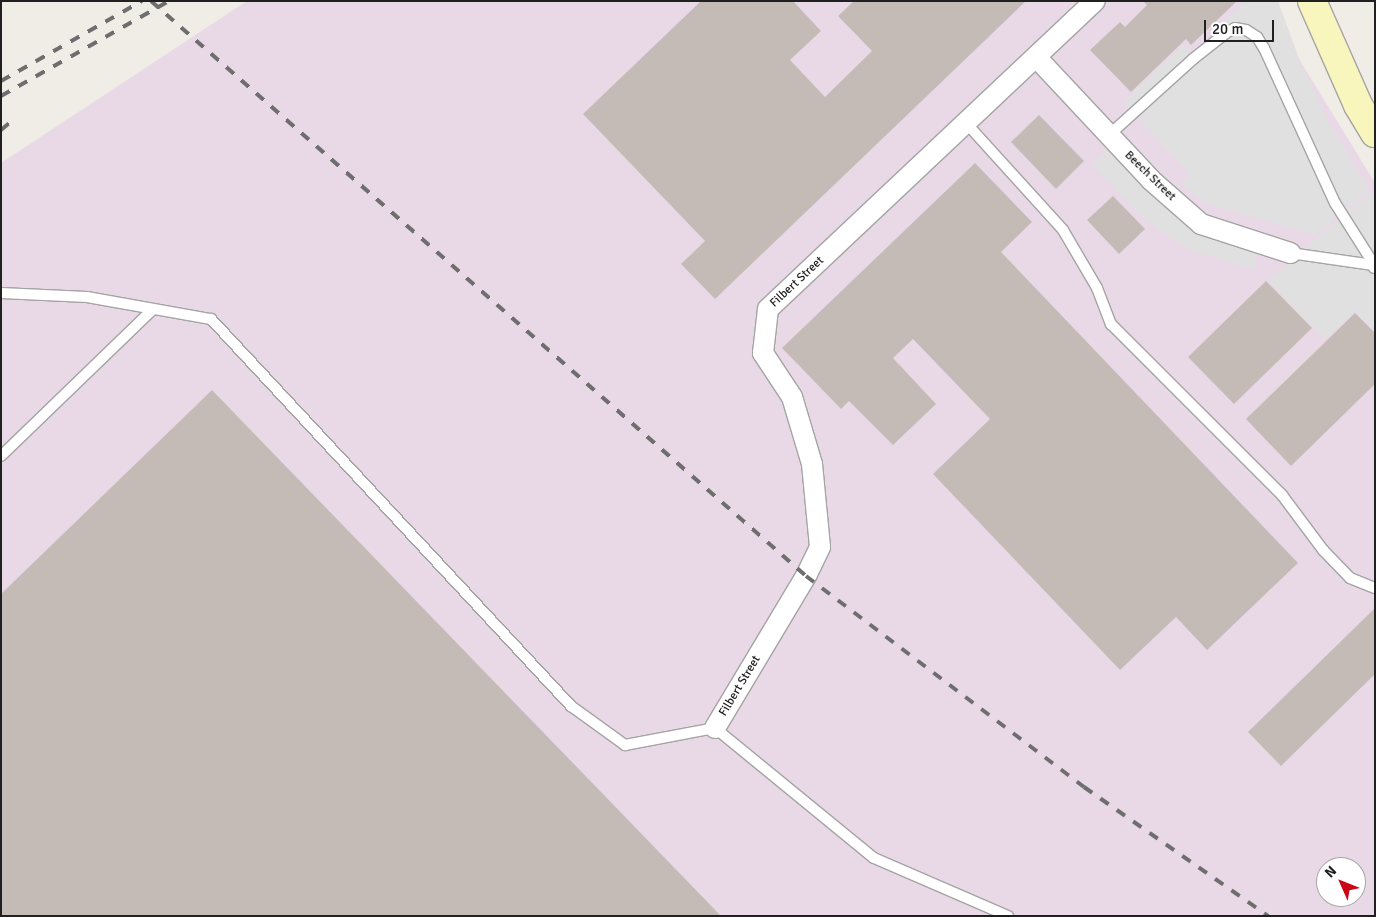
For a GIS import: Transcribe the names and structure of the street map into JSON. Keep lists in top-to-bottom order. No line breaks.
{"streets":{"street":["Beech Street","Filbert Street"]},"crossings":[["Beech Street","Filbert Street"]],"scale_bar":"20 m","north":"top left"}
